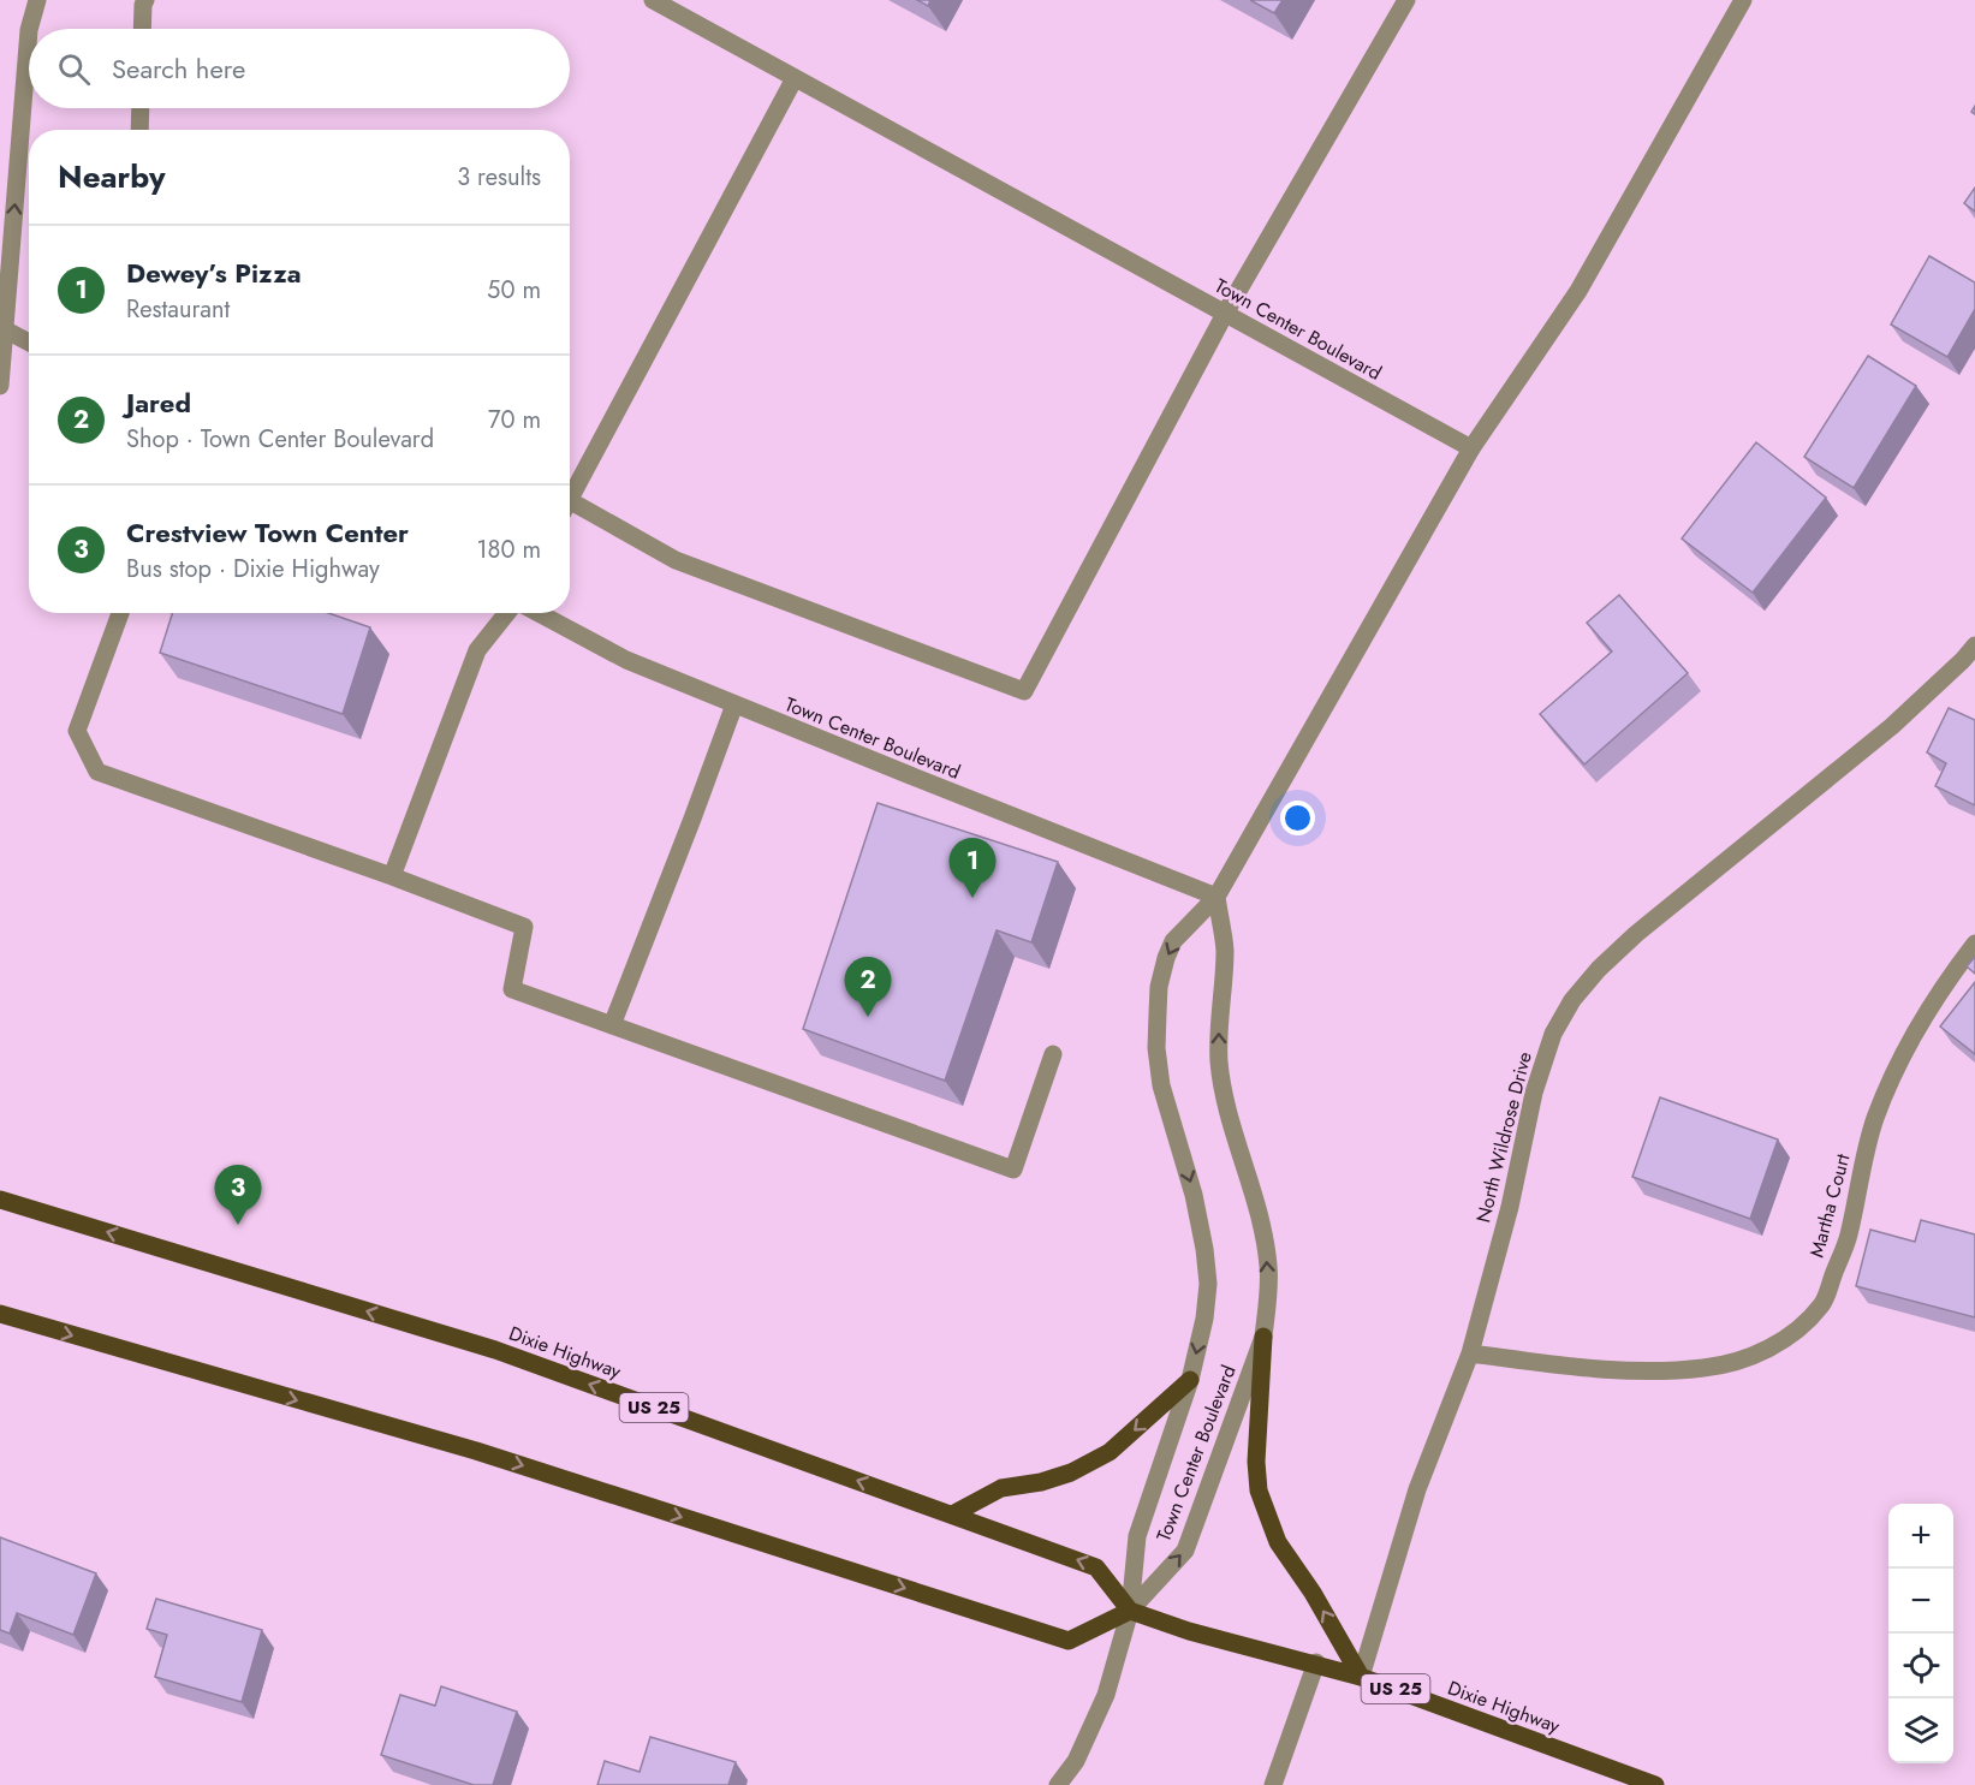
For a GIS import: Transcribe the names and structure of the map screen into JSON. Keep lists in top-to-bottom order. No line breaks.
{"streets":{"main road":["Dixie Highway","US 25"],"street":["Town Center Boulevard","North Wildrose Drive","Martha Court"]},"crossings":[["Town Center Boulevard","Dixie Highway"],["North Wildrose Drive","Martha Court"],["North Wildrose Drive","Dixie Highway"]],"page":{"search":"Search here","heading":["Nearby","3 results"],"list":[{"mark":"1","name":"Dewey’s Pizza","note":"Restaurant","value":"50 m"},{"mark":"2","name":"Jared","note":"Shop · Town Center Boulevard","value":"70 m"},{"mark":"3","name":"Crestview Town Center","note":"Bus stop · Dixie Highway","value":"180 m"}],"pins":["1","2","3"],"map_buttons":["+","−"]}}
